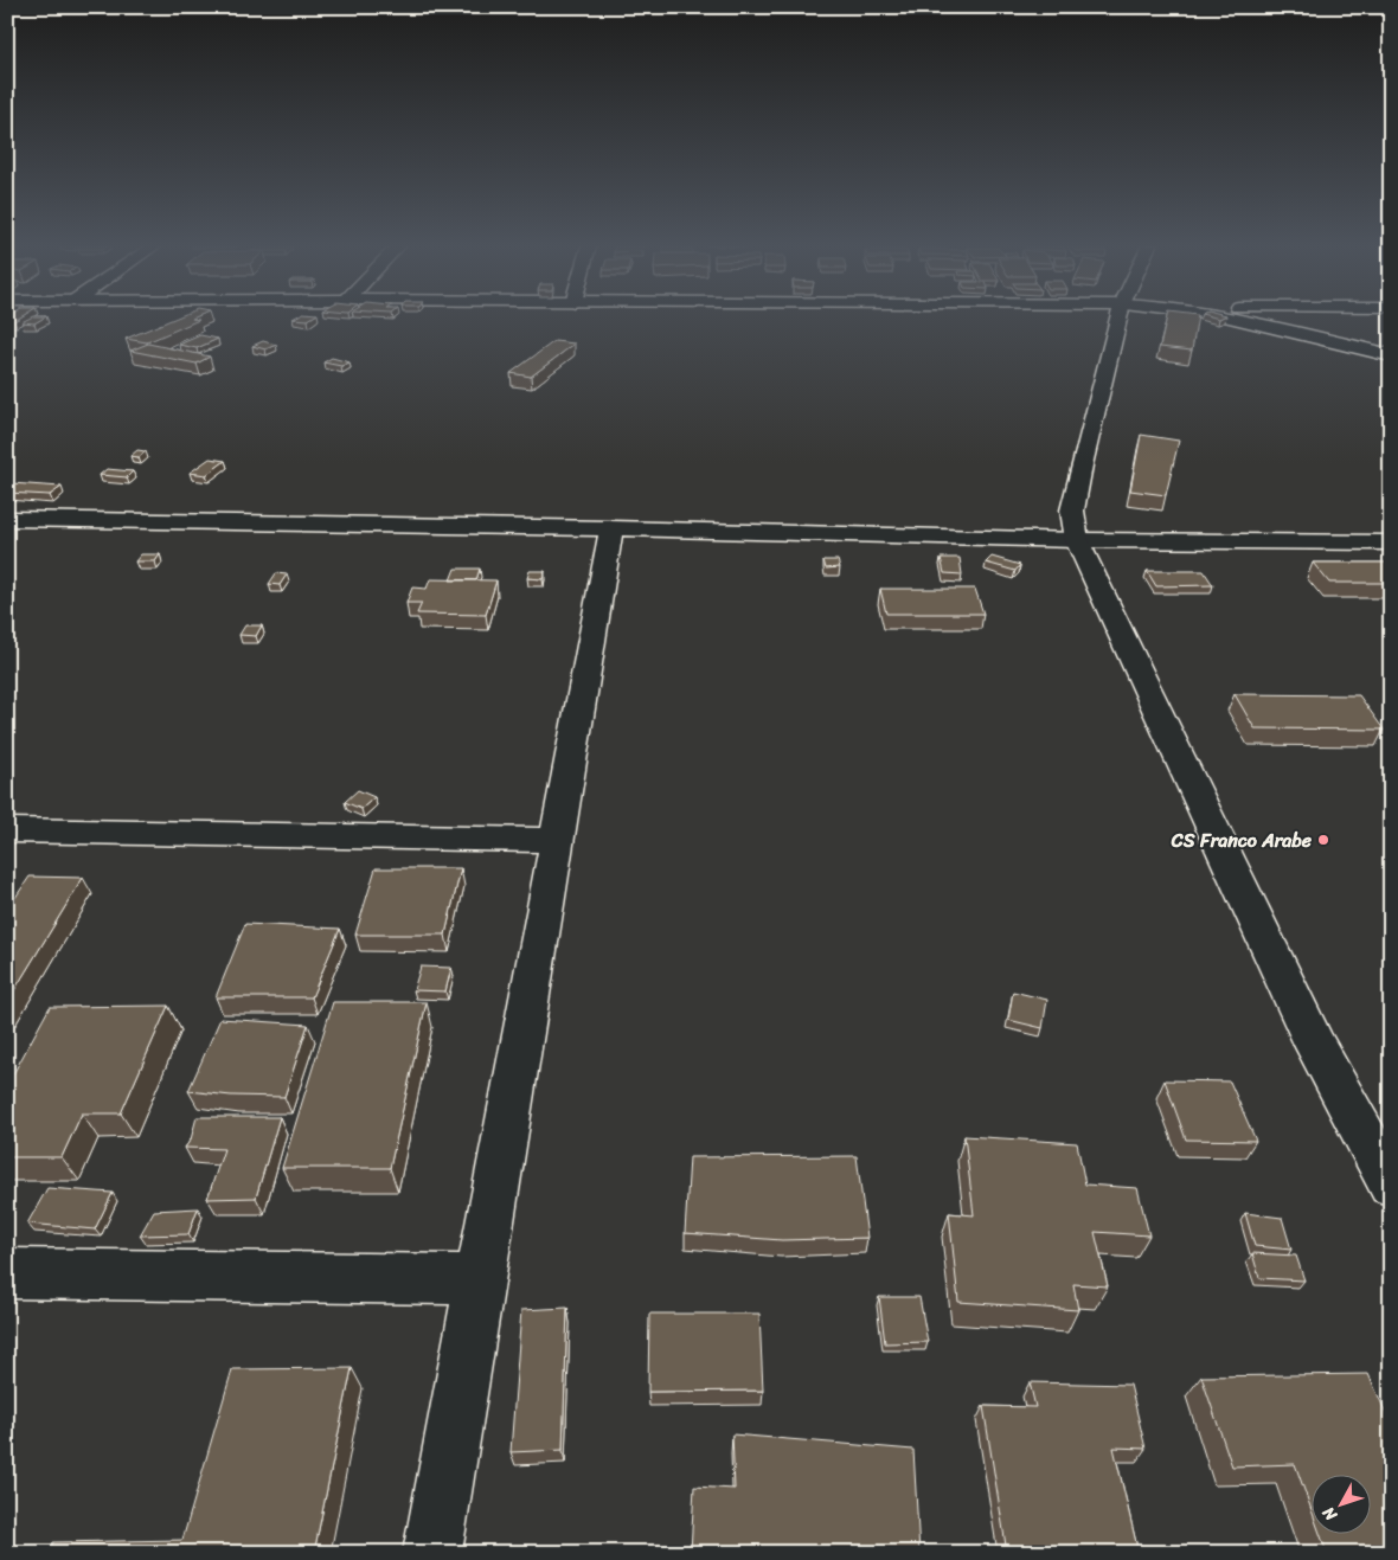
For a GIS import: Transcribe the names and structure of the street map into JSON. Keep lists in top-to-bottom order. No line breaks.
{"places":["CS Franco Arabe"],"north":"bottom left"}
